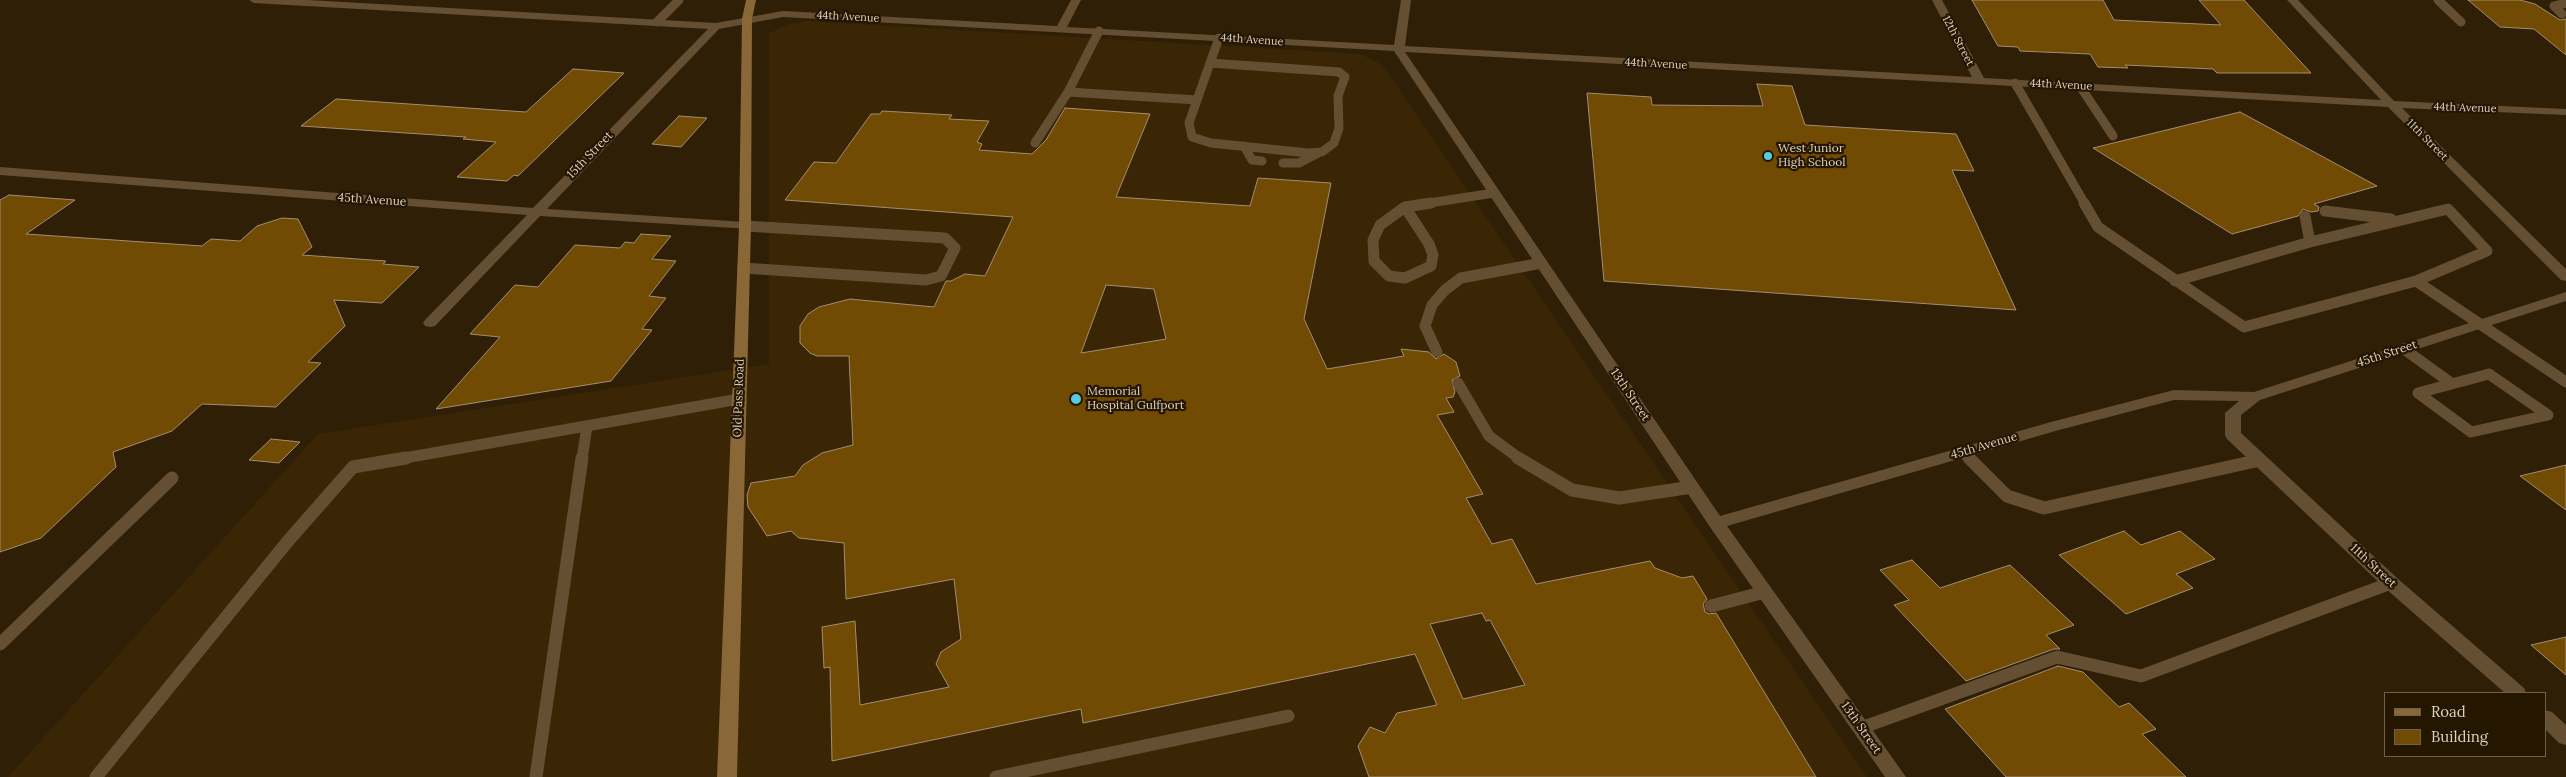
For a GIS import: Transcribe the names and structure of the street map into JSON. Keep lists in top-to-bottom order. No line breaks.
{"streets":{"main road":["Old Pass Road"],"street":["44th Avenue","12th Street","11th Street","15th Street","45th Avenue","45th Street","13th Street"]},"crossings":[["44th Avenue","12th Street"],["44th Avenue","11th Street"],["44th Avenue","13th Street"],["44th Avenue","Old Pass Road"],["11th Street","45th Street"],["15th Street","45th Avenue"],["45th Avenue","45th Street"],["45th Avenue","13th Street"],["45th Avenue","Old Pass Road"]],"places":["West Junior High School","Memorial Hospital Gulfport"],"legend":["Road","Building"]}
